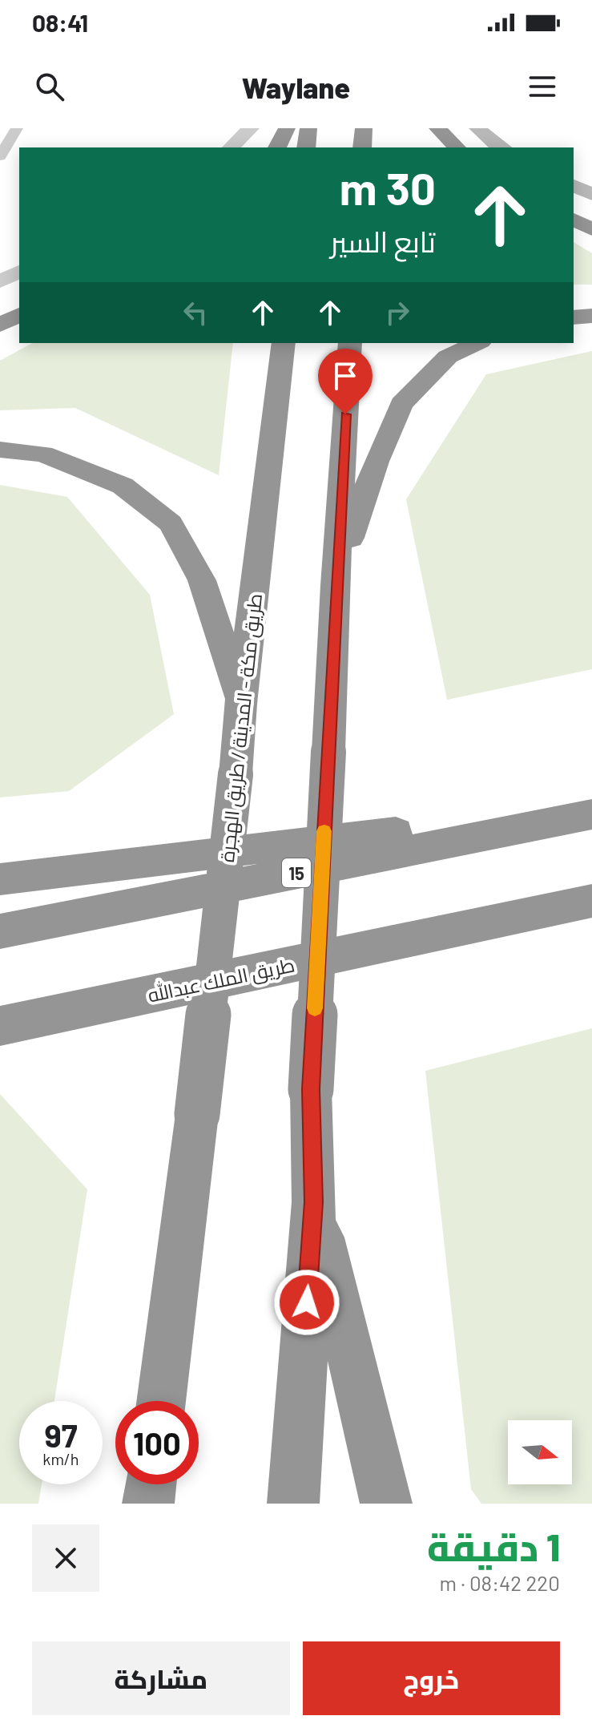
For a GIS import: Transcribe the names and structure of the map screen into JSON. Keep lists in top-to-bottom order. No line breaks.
{"streets":{"highway":["طريق مكة - المدينة / طريق الهجرة","15","طريق الملك عبدالله"]},"north":"right","page":{"status":"08:41","header":"Waylane","turn":["30 m","تابع السير"],"speed":"97 km/h","limit":"100","heading":["1 دقيقة","220 m · 08:42"],"buttons":["خروج","مشاركة"]}}
